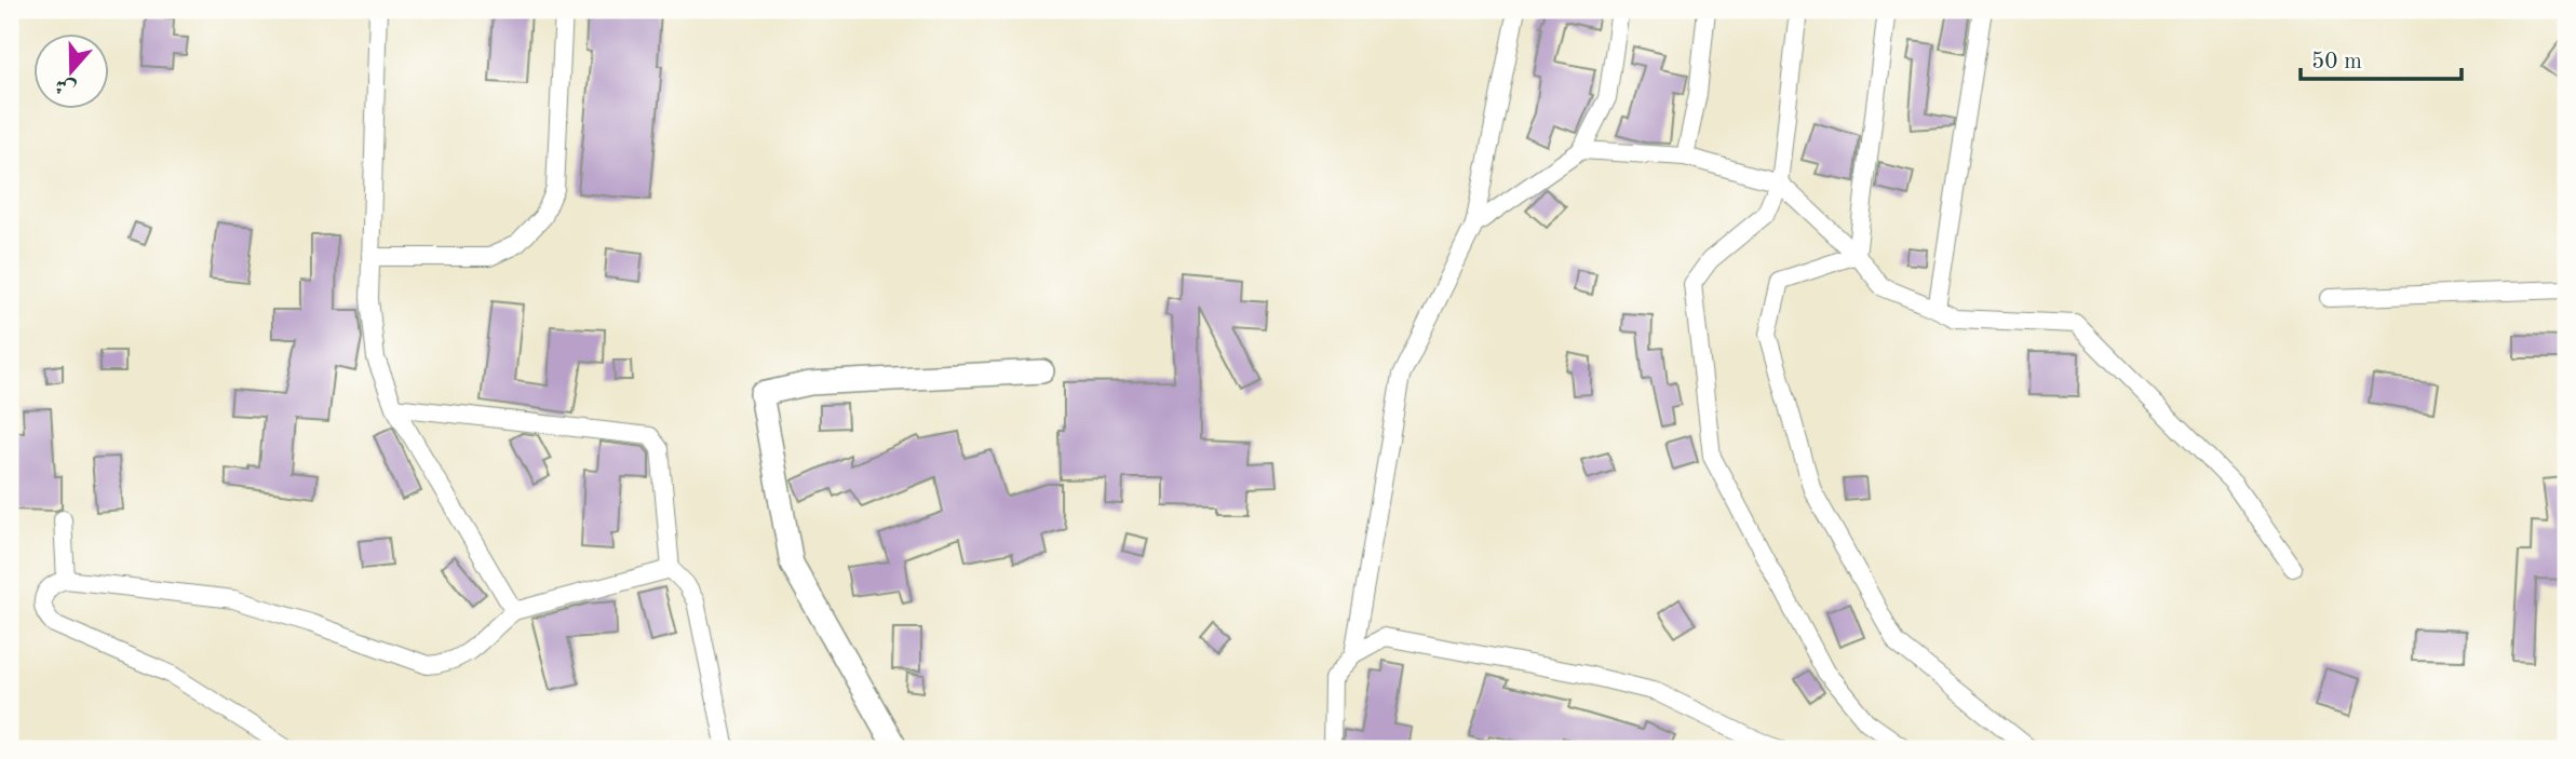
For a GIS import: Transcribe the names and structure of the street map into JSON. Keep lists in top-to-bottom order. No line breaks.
{"scale_bar":"50 m","north":"bottom"}
